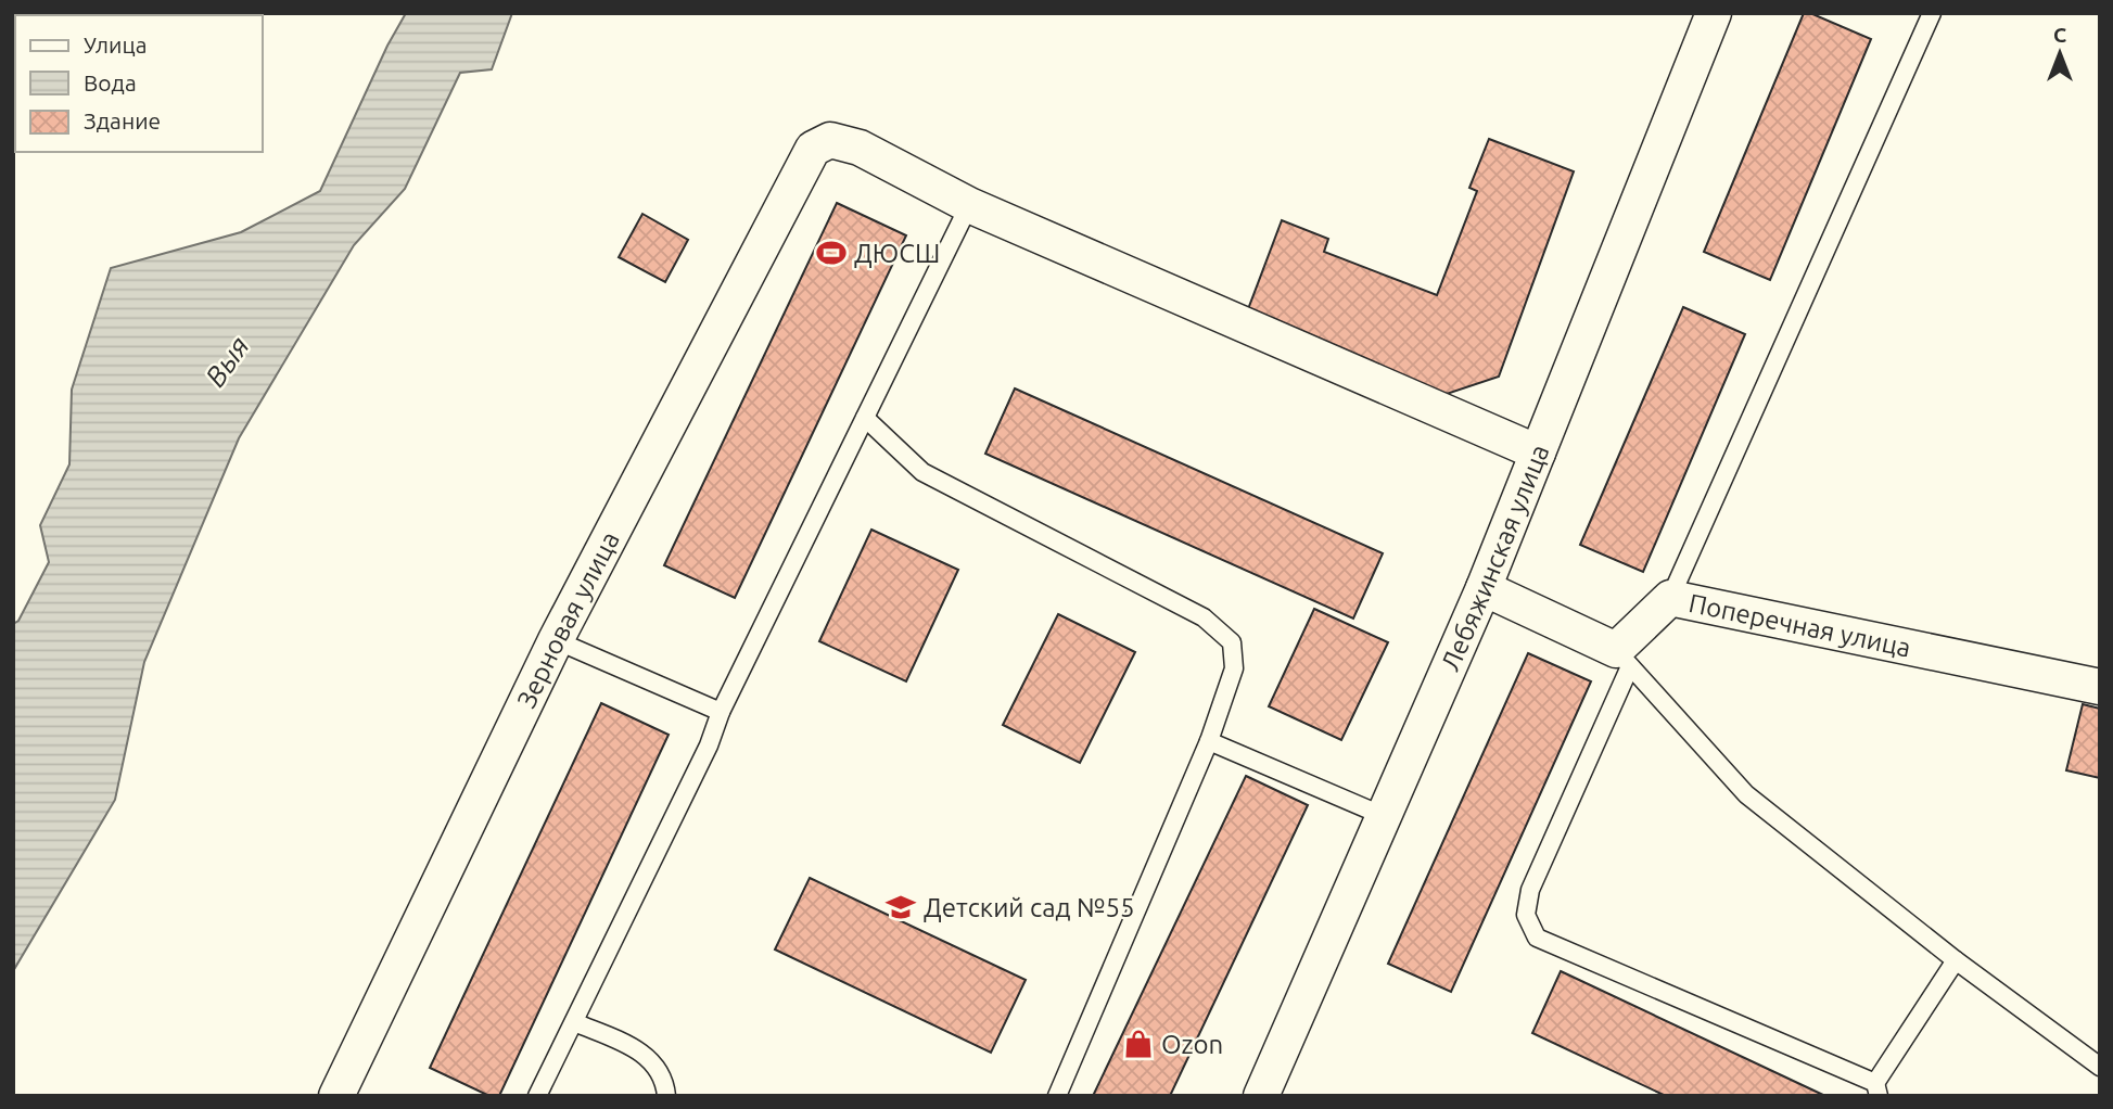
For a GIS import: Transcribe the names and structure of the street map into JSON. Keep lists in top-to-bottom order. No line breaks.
{"streets":{"street":["Лебяжинская улица","Зерновая улица","Поперечная улица"]},"water":["Выя"],"places":{"sports":["ДЮСШ"],"school or university":["Детский сад №55"],"shop":["Ozon"]},"legend":["Улица","Вода","Здание"],"north":"top"}
